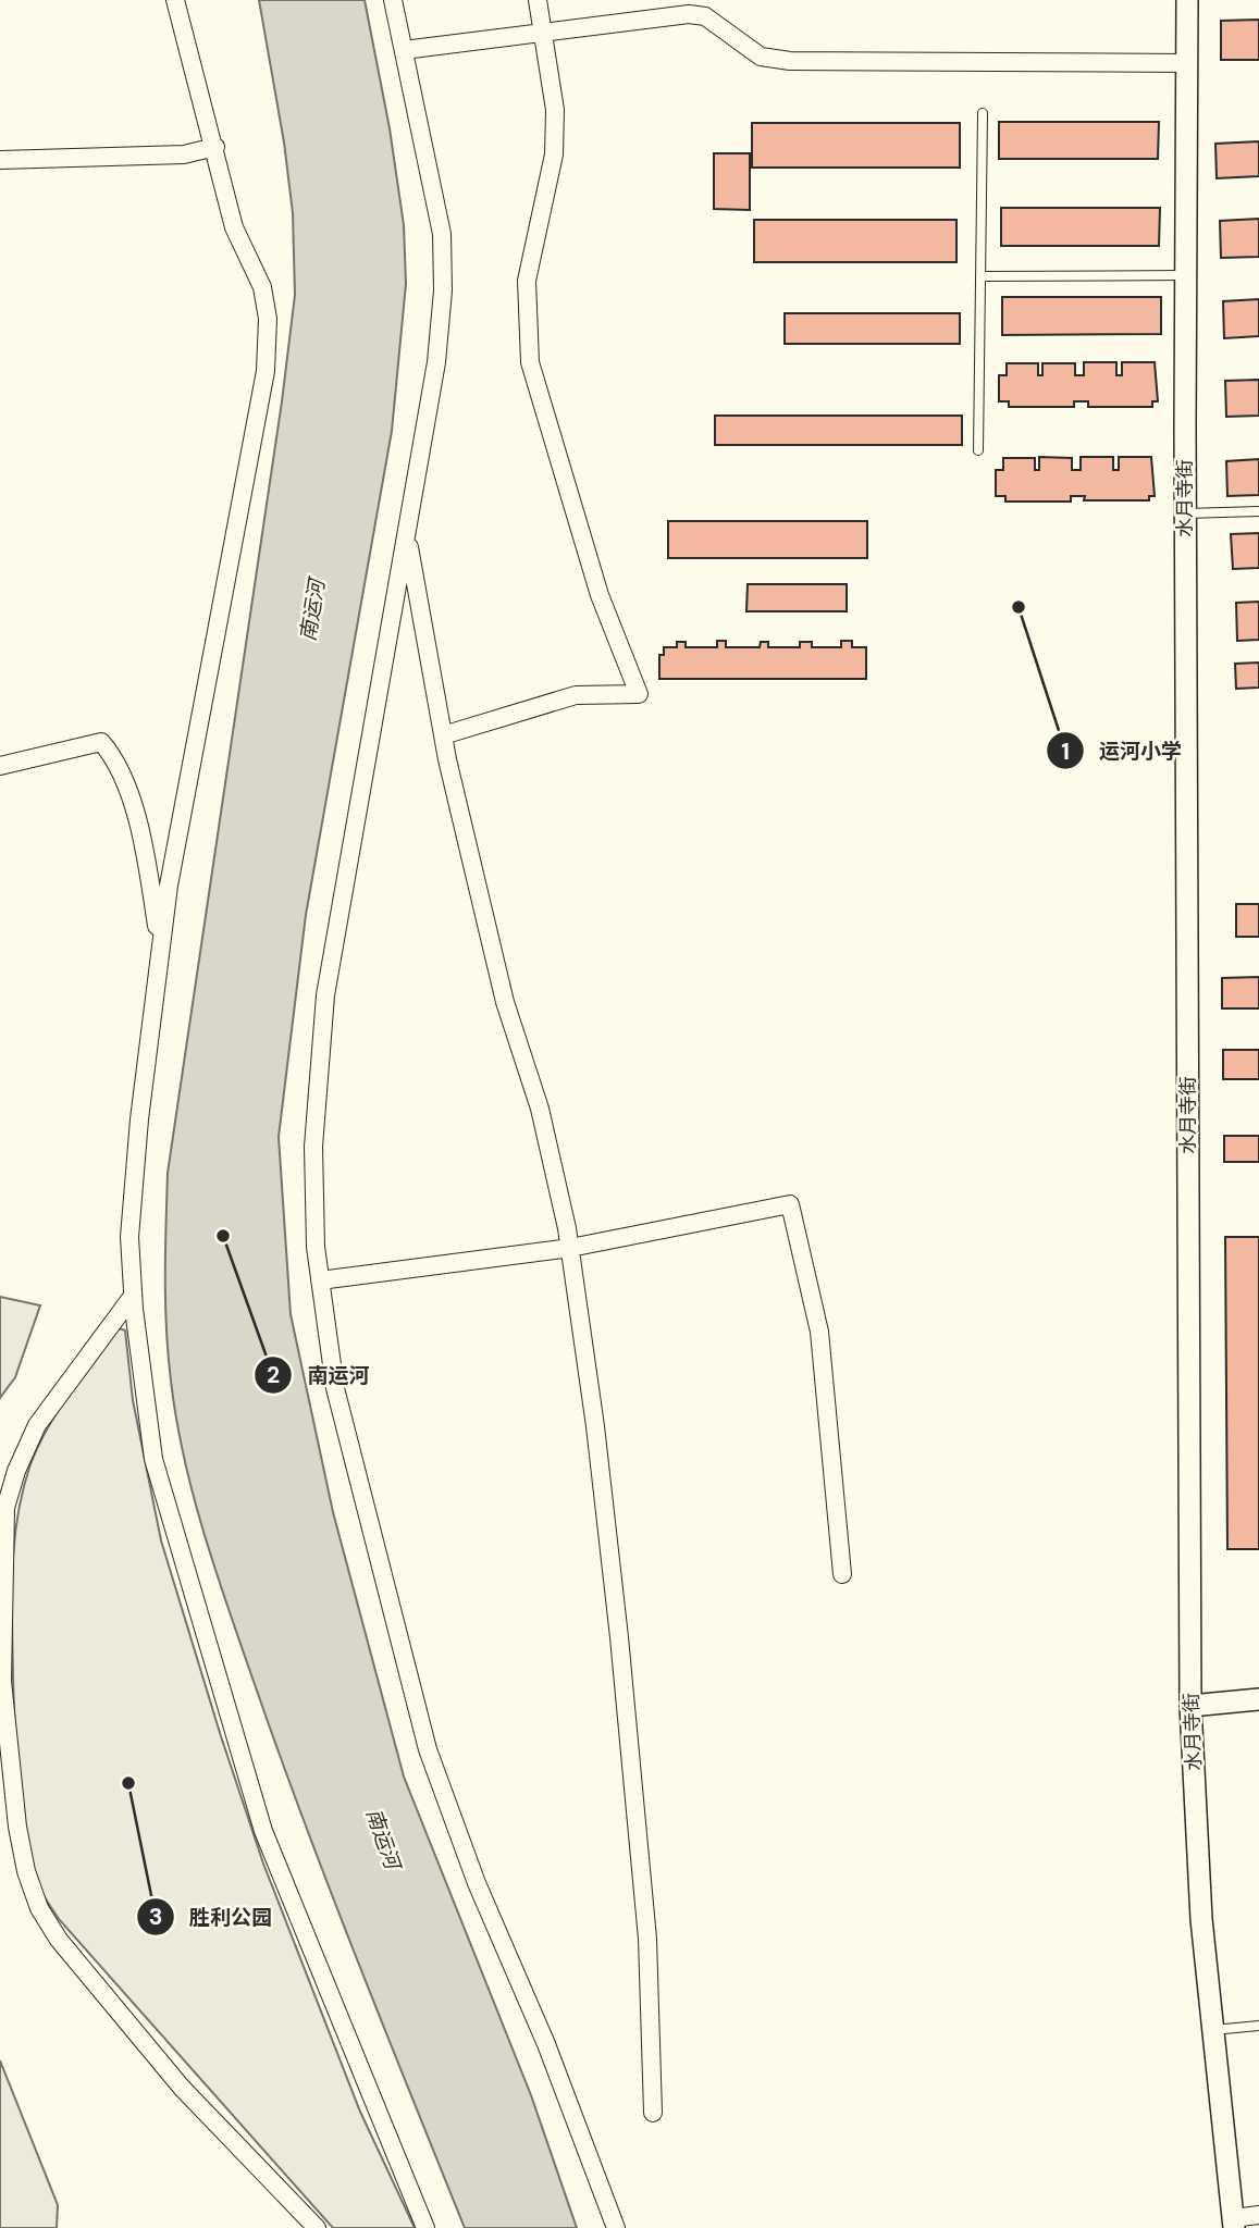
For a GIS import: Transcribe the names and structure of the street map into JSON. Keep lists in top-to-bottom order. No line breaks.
{"streets":{"street":["水月寺街"]},"water":["南运河"],"places":["运河小学","南运河","胜利公园"]}
